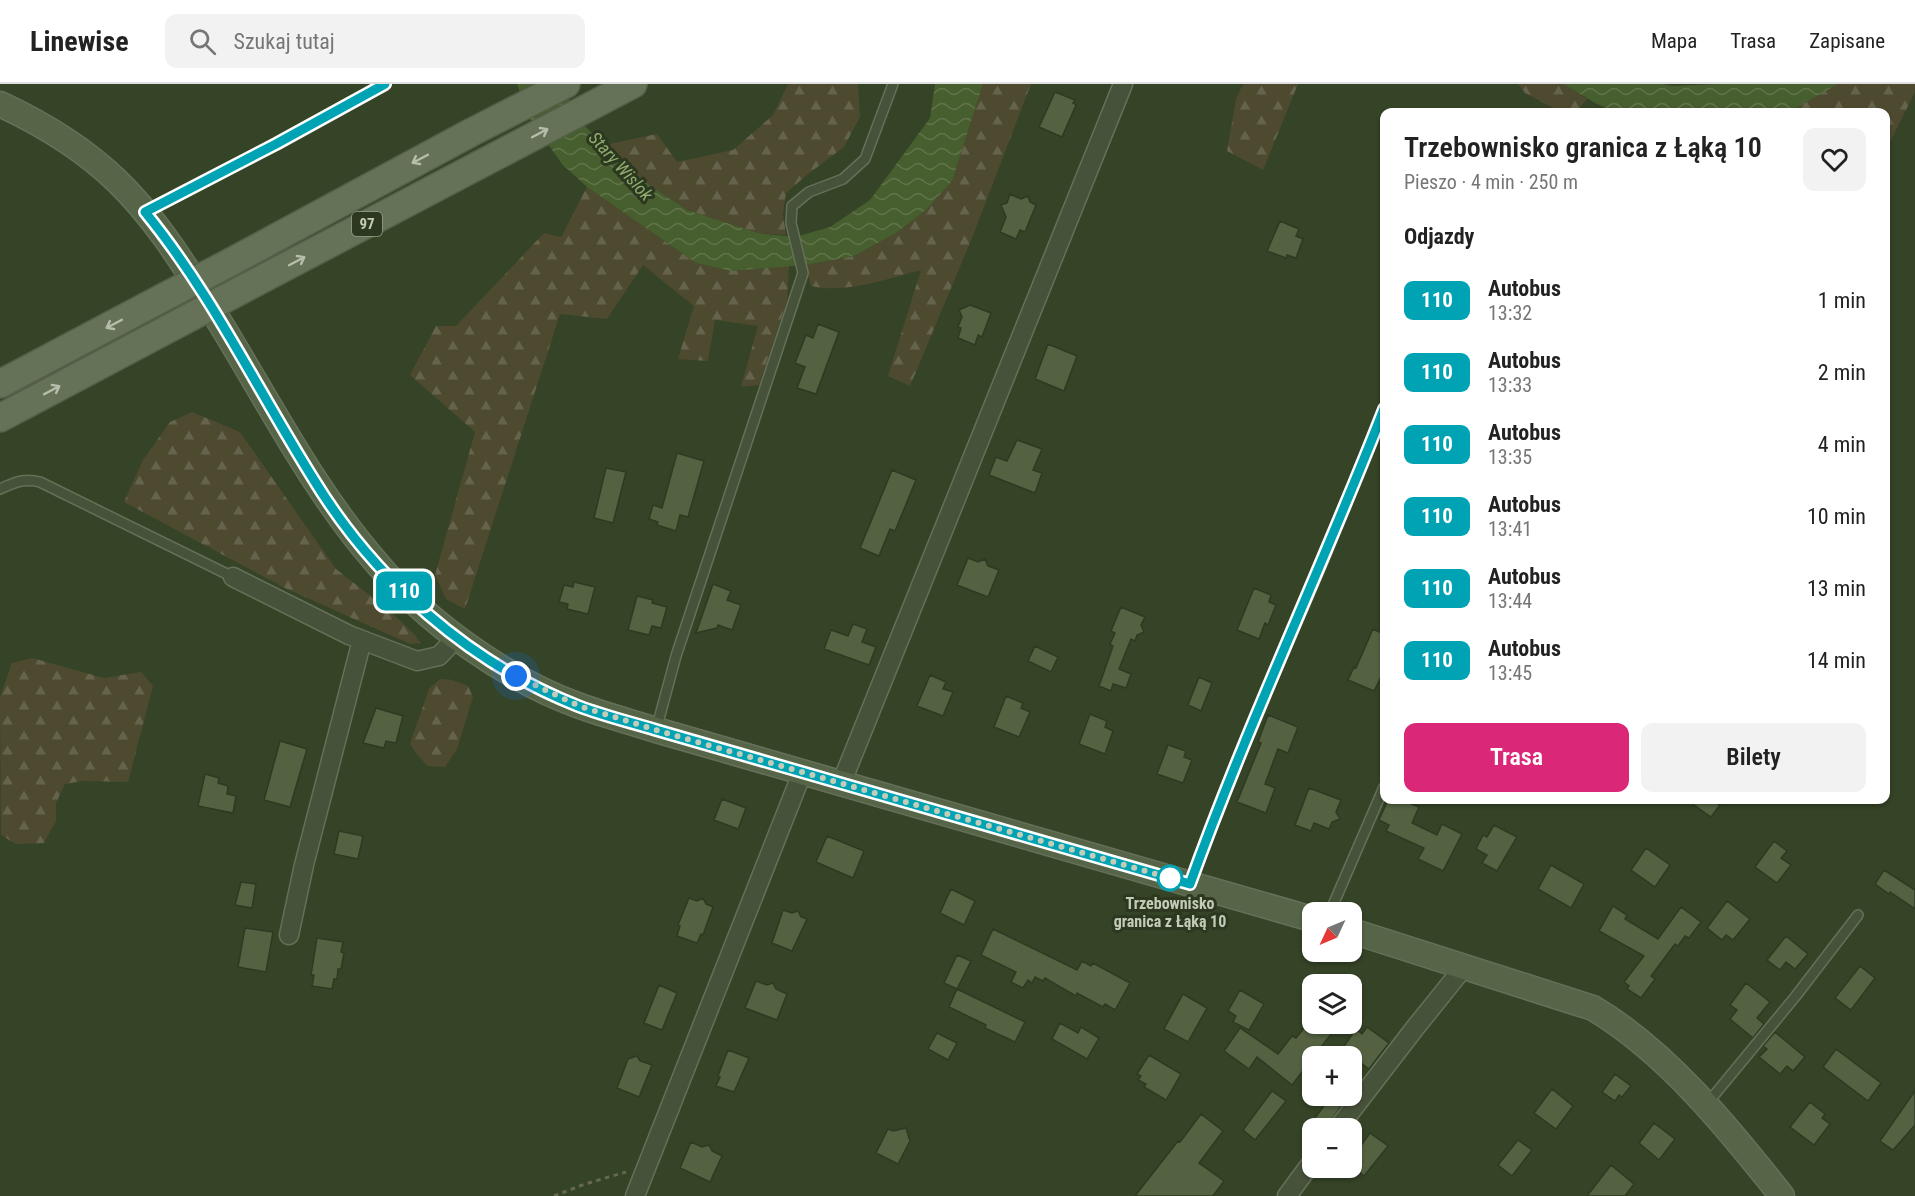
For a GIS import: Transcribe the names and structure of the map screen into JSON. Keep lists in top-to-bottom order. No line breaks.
{"streets":{"main road":["97"]},"water":["Stary Wislok"],"places":["Trzebownisko granica z Łąką 10"],"lines":["bus line 110"],"north":"bottom left","page":{"header":"Linewise","search":"Szukaj tutaj","nav":["Mapa","Trasa","Zapisane"],"on_map":"110","heading":[["Trzebownisko granica z Łąką 10","Pieszo · 4 min · 250 m"],"Odjazdy"],"list":[{"mark":"110","name":"Autobus","note":"13:32","value":"1 min"},{"mark":"110","name":"Autobus","note":"13:33","value":"2 min"},{"mark":"110","name":"Autobus","note":"13:35","value":"4 min"},{"mark":"110","name":"Autobus","note":"13:41","value":"10 min"},{"mark":"110","name":"Autobus","note":"13:44","value":"13 min"},{"mark":"110","name":"Autobus","note":"13:45","value":"14 min"}],"buttons":["Trasa","Bilety"],"map_buttons":["+","−"]}}
